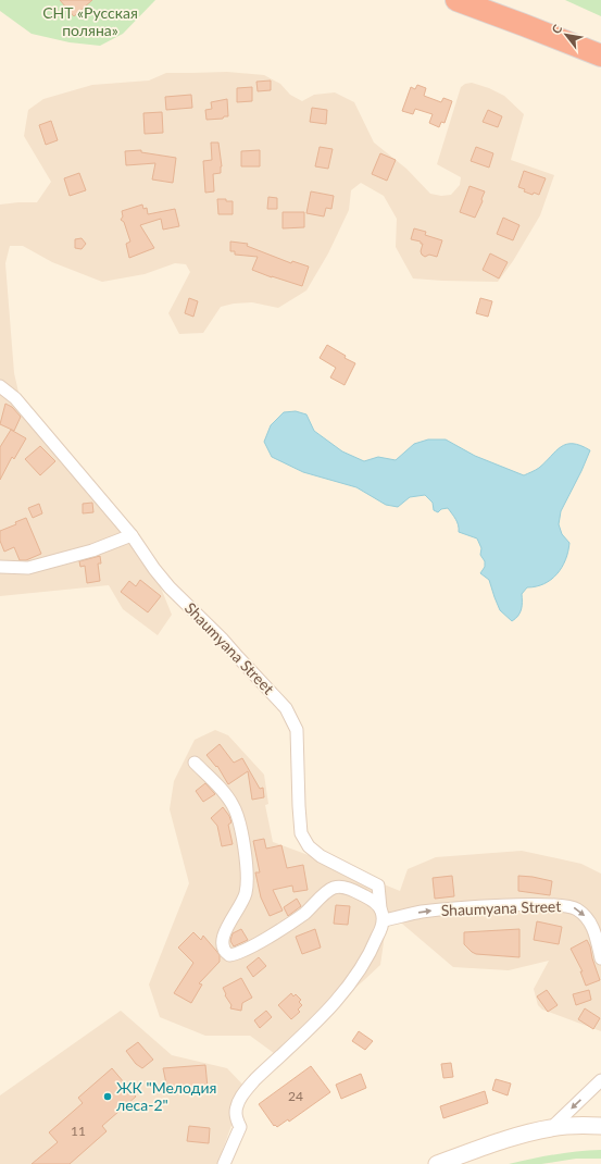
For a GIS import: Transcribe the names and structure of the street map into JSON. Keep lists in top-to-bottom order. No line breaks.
{"streets":{"street":["Shaumyana Street"]},"parks":["СНТ «Русская поляна»"],"places":["ЖК \"Мелодия леса-2\""],"house_numbers":["24","11"],"north":"top left"}
